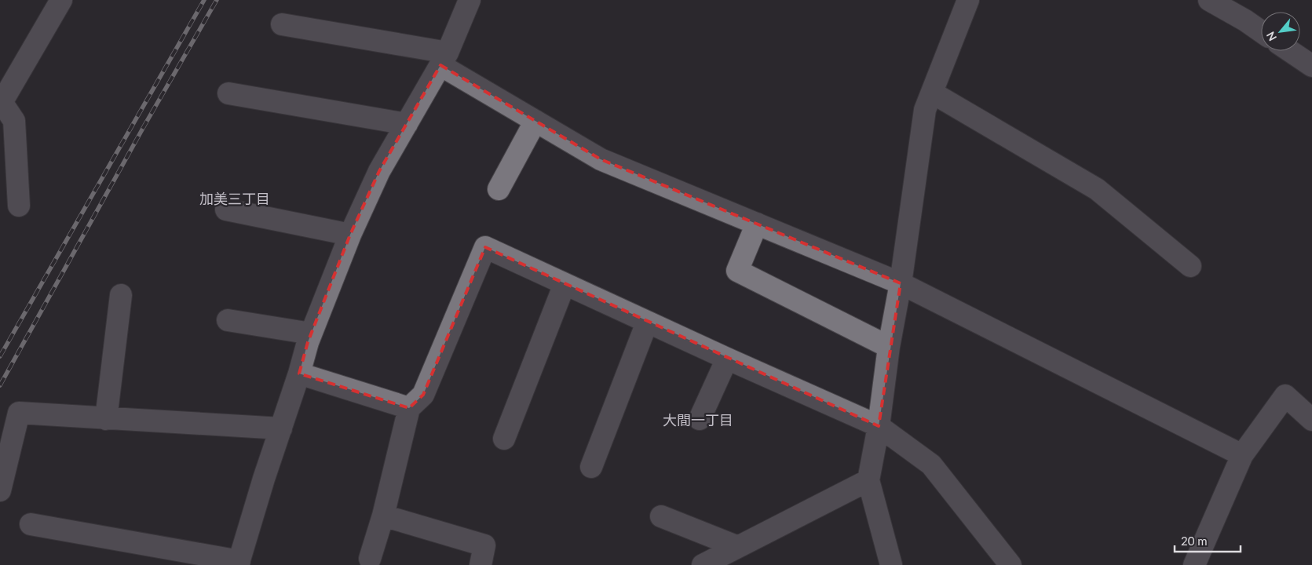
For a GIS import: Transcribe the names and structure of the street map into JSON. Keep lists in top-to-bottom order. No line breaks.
{"districts":["加美三丁目","大間一丁目"],"scale_bar":"20 m","north":"bottom left"}
